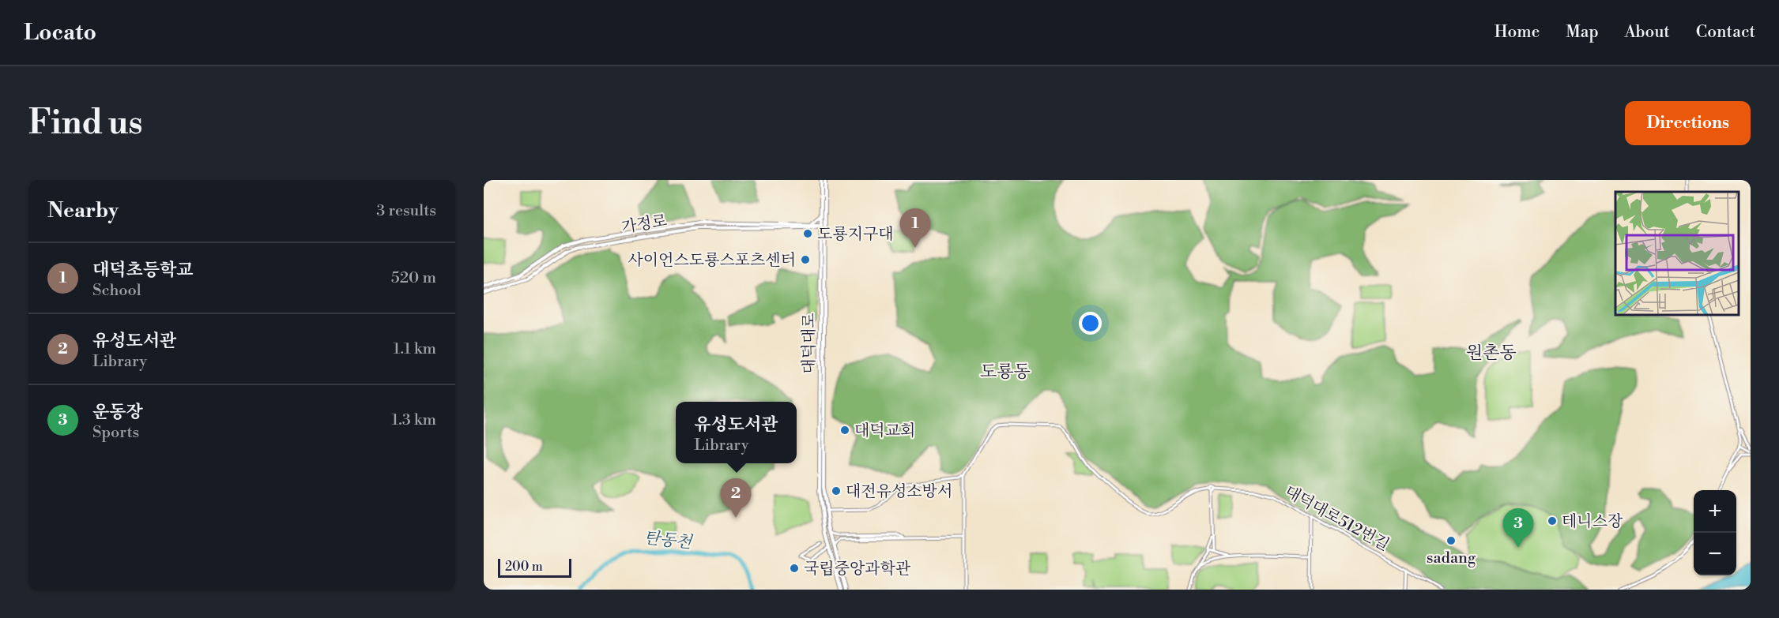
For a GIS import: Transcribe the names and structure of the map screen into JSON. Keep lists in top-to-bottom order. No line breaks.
{"streets":{"main road":["가정로","대덕대로"],"street":["대덕대로512번길"]},"crossings":[["가정로","대덕대로"]],"districts":["원촌동","도룡동"],"water":["탄동천"],"places":["도룡지구대","사이언스도룡스포츠센터","대덕교회","대전유성소방서","테니스장","sadang","국립중앙과학관"],"scale_bar":"200 m","page":{"header":"Locato","nav":["Home","Map","About","Contact"],"buttons":"Directions","title":"Find us","heading":["Nearby","3 results"],"pins":["1","2","3"],"list":[{"mark":"1","name":"대덕초등학교","note":"School","value":"520 m"},{"mark":"2","name":"유성도서관","note":"Library","value":"1.1 km"},{"mark":"3","name":"운동장","note":"Sports","value":"1.3 km"}],"popup":["유성도서관","Library"],"map_buttons":["+","−"],"scale":"200 m"}}
